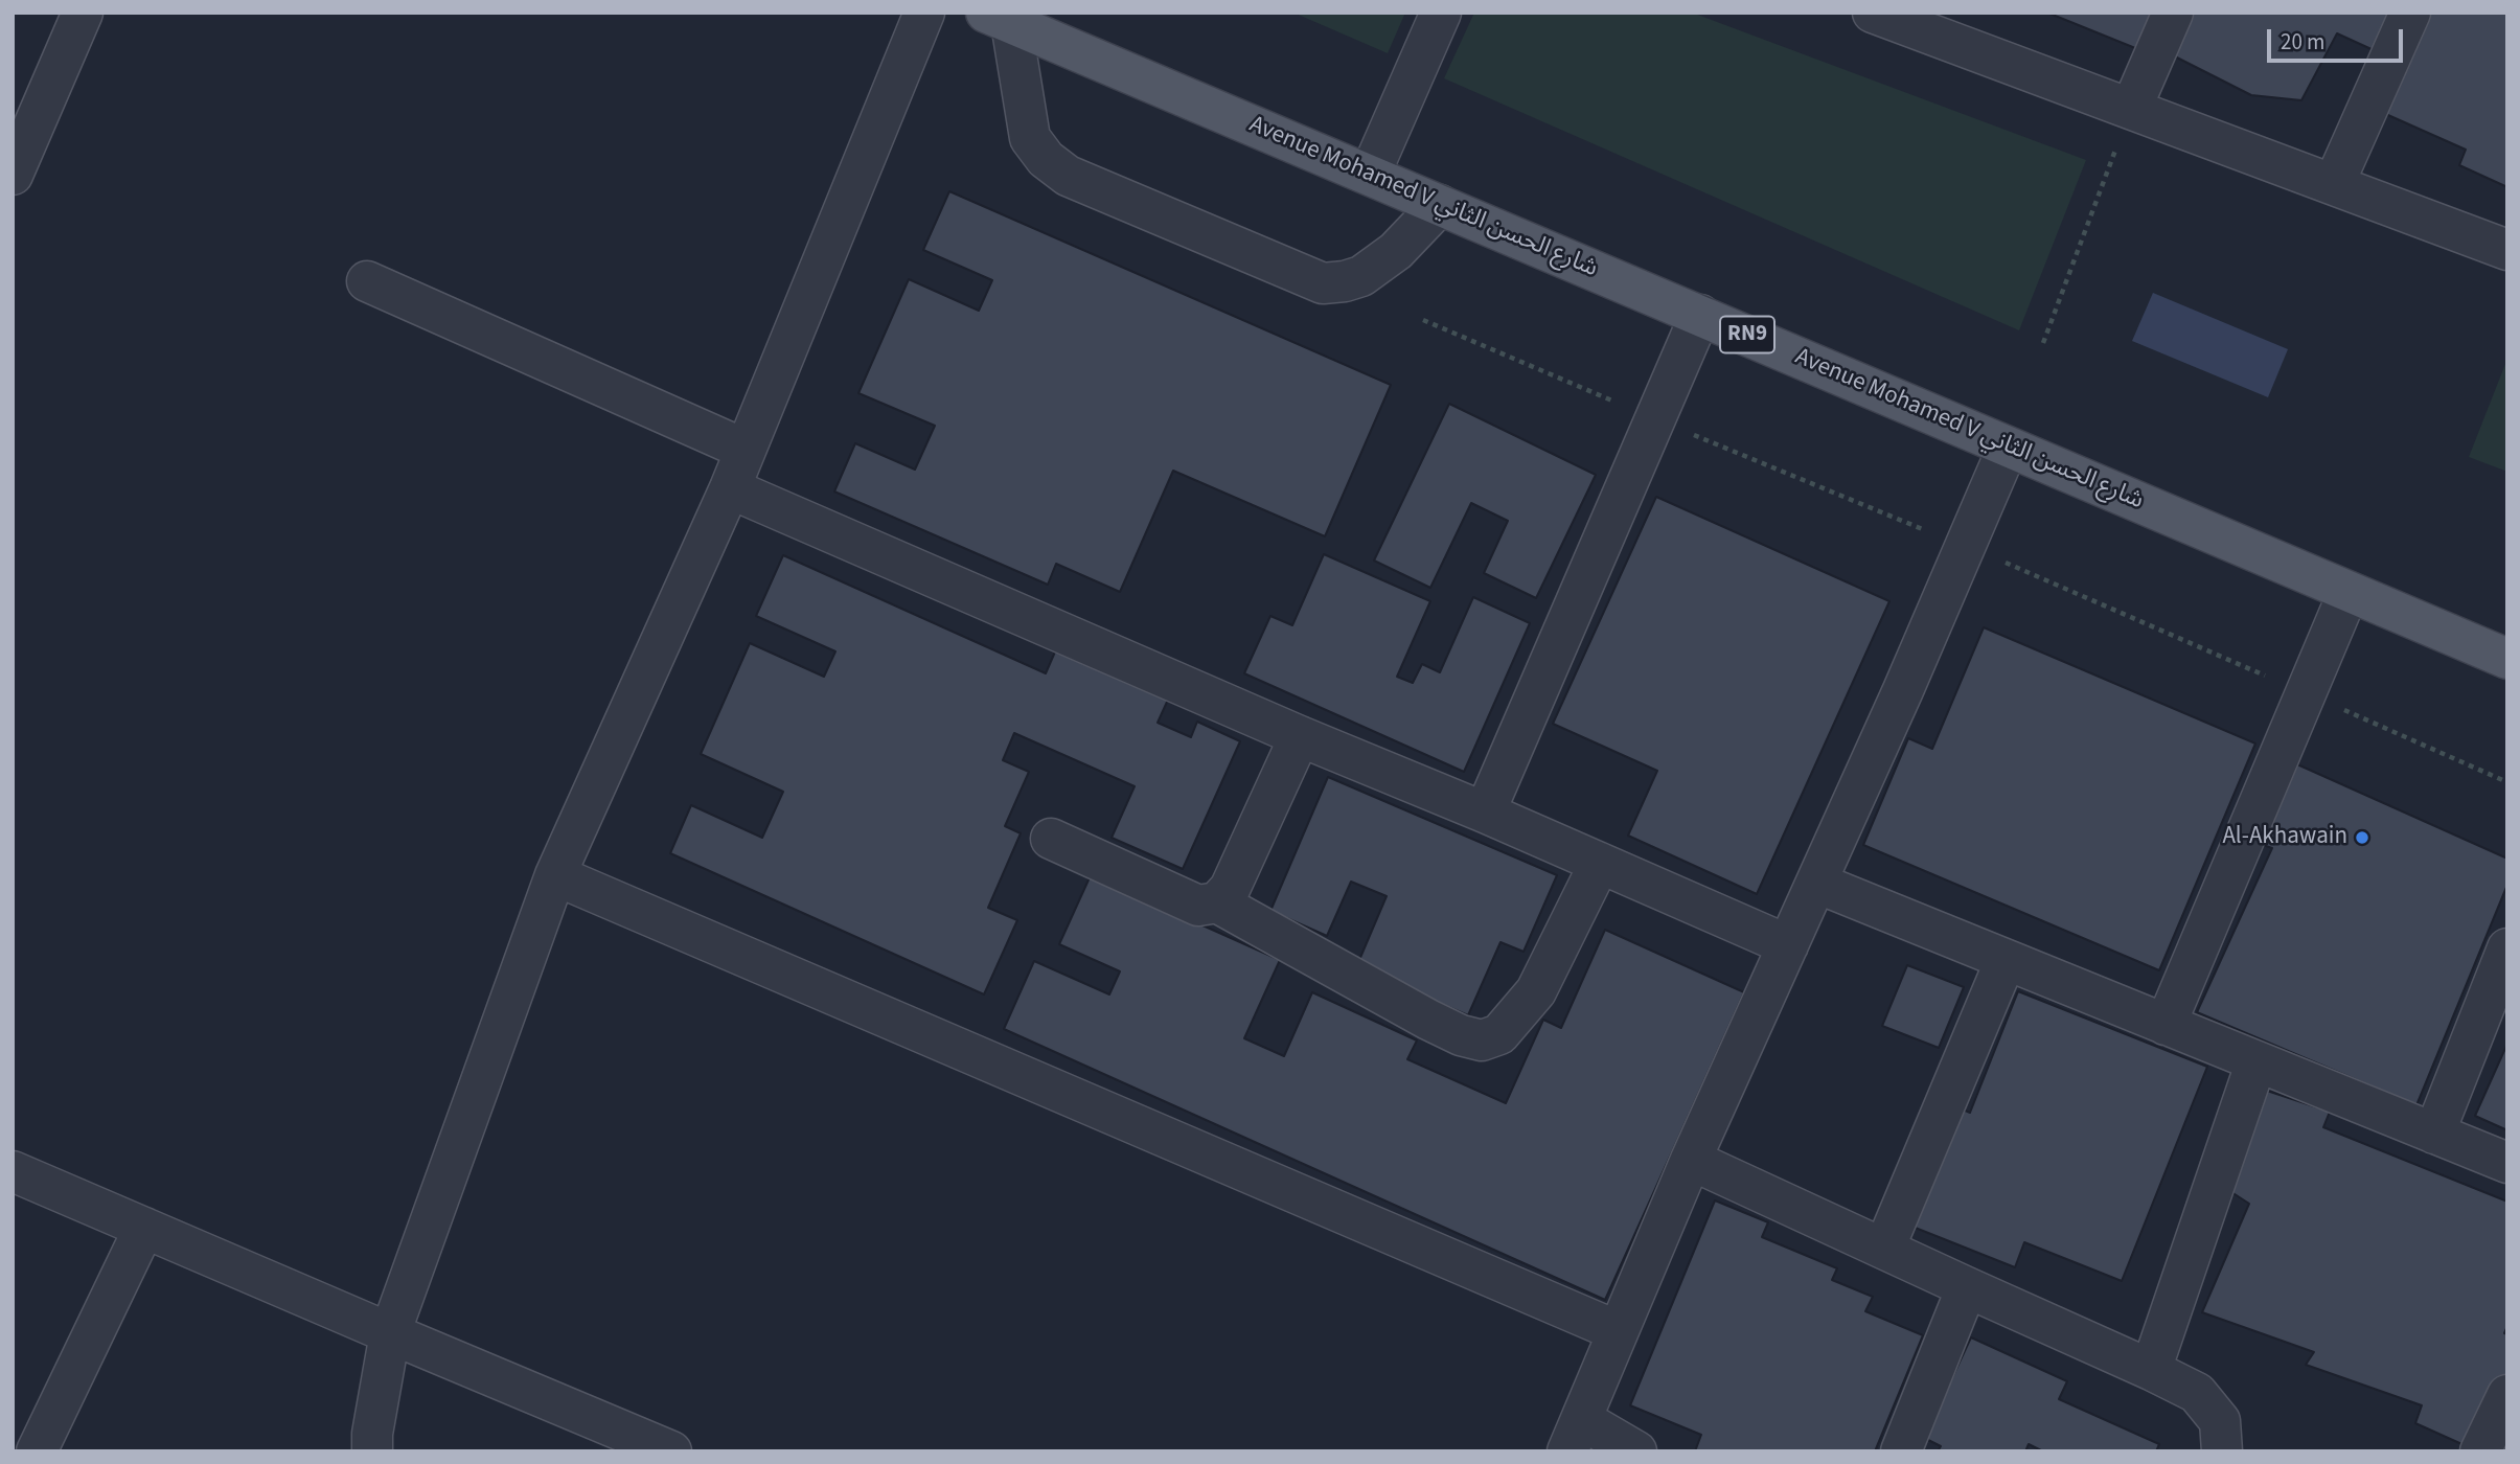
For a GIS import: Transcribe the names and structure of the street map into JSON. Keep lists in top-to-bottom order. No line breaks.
{"streets":{"main road":["Avenue Mohamed V شارع الحسن الثاني","RN9"]},"places":["Al-Akhawain"],"scale_bar":"20 m"}
